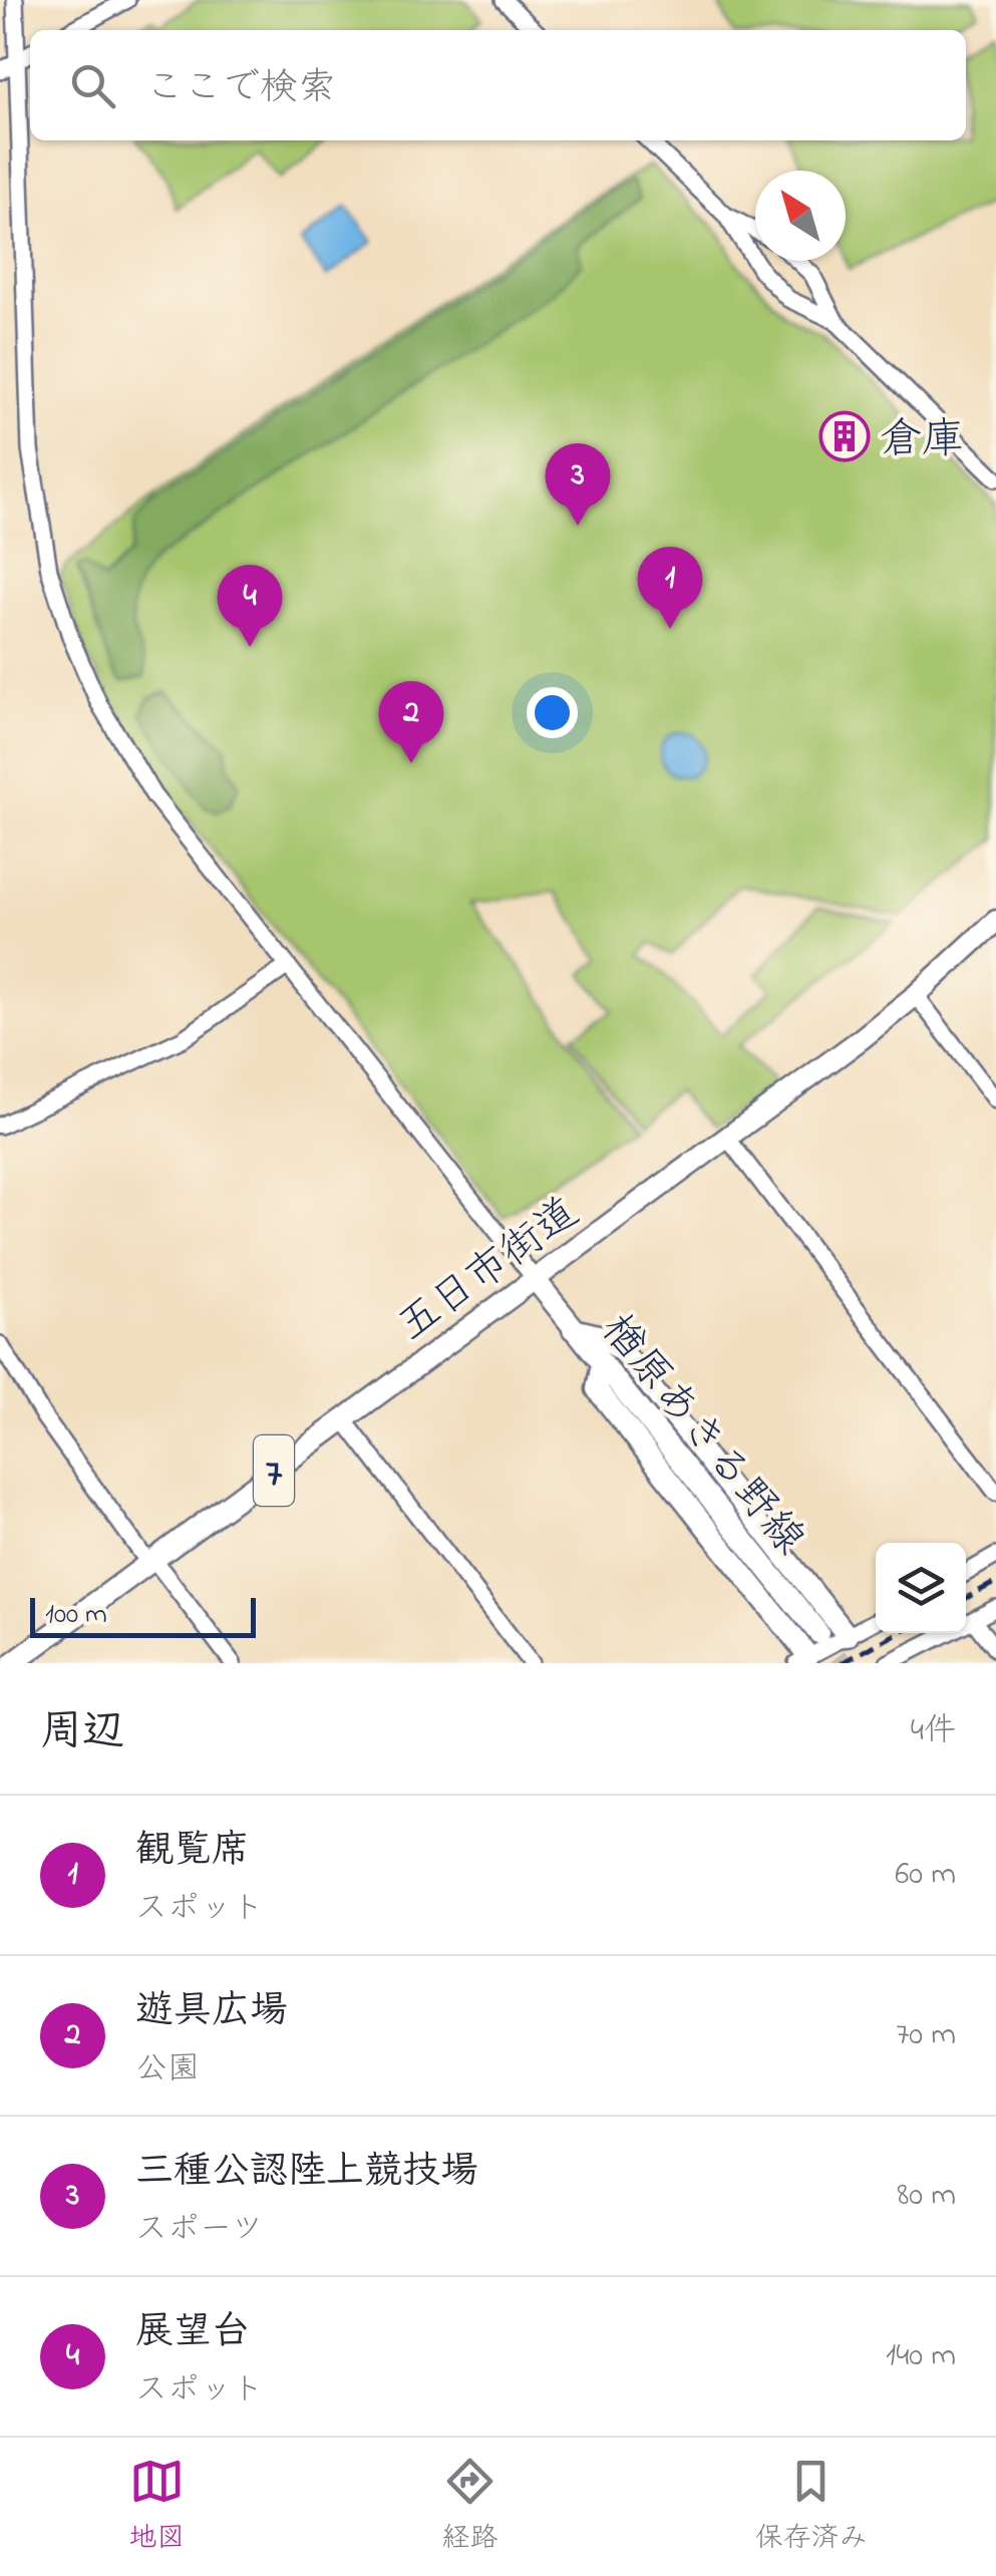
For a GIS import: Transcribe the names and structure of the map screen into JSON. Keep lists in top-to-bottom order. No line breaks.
{"streets":{"main road":["五日市街道","楢原あきる野線","7"]},"crossings":[["五日市街道","楢原あきる野線"]],"places":{"building":["倉庫"]},"scale_bar":"100 m","north":"top left","page":{"search":"ここで検索","pins":["3","1","4","2"],"scale":"100 m","heading":["周辺","4件"],"list":[{"mark":"1","name":"観覧席","note":"スポット","value":"60 m"},{"mark":"2","name":"遊具広場","note":"公園","value":"70 m"},{"mark":"3","name":"三種公認陸上競技場","note":"スポーツ","value":"80 m"},{"mark":"4","name":"展望台","note":"スポット","value":"140 m"}],"nav":["地図","経路","保存済み"]}}
